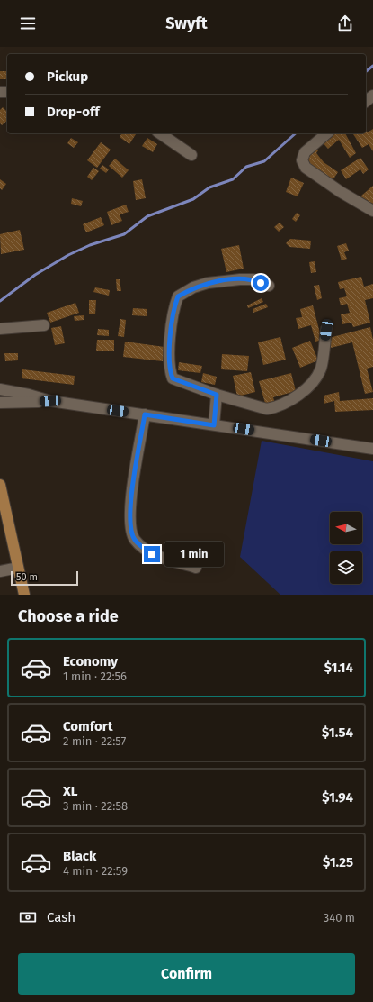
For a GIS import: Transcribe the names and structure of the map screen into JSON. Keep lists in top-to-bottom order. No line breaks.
{"scale_bar":"50 m","north":"left","page":{"header":"Swyft","banner":["Pickup","Drop-off"],"bubble":"1 min","scale":"50 m","heading":"Choose a ride","list":[{"name":"Economy","note":"1 min · 22:56","value":"$1.14"},{"name":"Comfort","note":"2 min · 22:57","value":"$1.54"},{"name":"XL","note":"3 min · 22:58","value":"$1.94"},{"name":"Black","note":"4 min · 22:59","value":"$1.25"}],"pay":["Cash","340 m"],"buttons":"Confirm"}}
